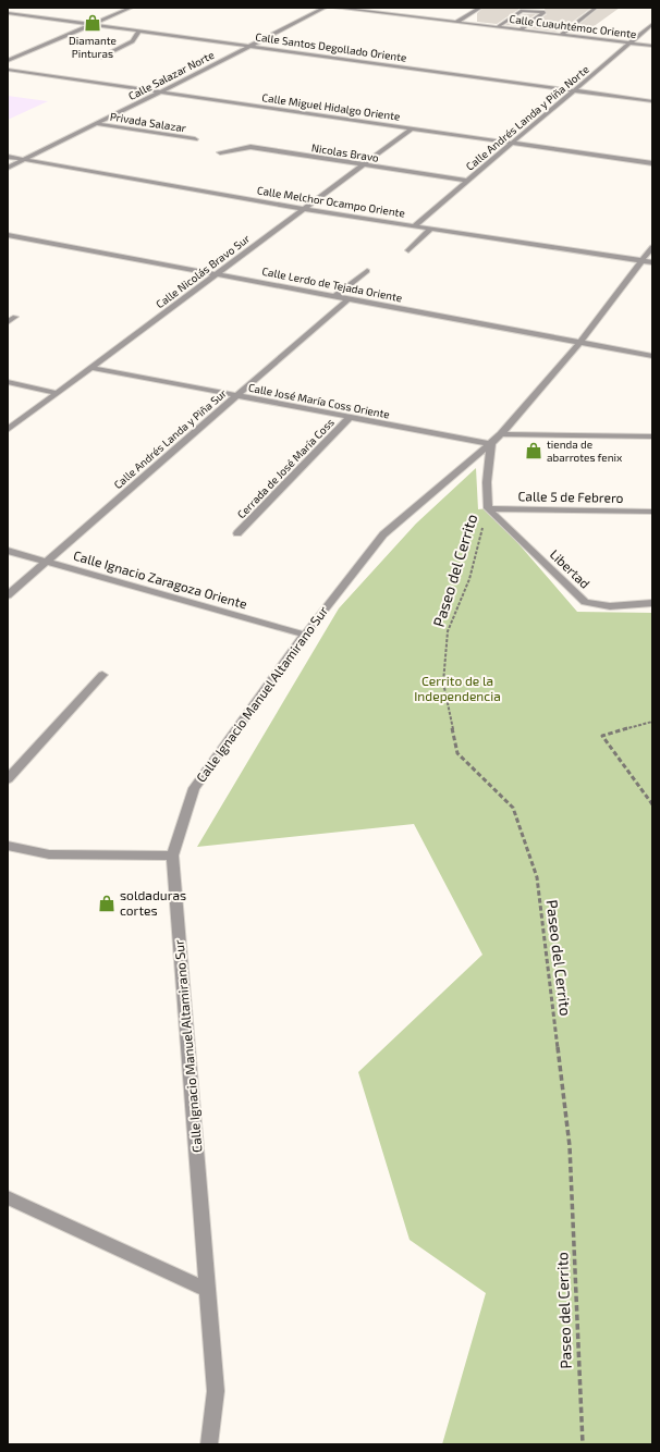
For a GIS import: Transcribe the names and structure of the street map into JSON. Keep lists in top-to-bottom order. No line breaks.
{"streets":{"street":["Calle Cuauhtémoc Oriente","Calle Santos Degollado Oriente","Calle Salazar Norte","Calle Miguel Hidalgo Oriente","Calle Andrés Landa y Piña Norte","Privada Salazar","Nicolas Bravo","Calle Melchor Ocampo Oriente","Calle Nicolás Bravo Sur","Calle Lerdo de Tejada Oriente","Calle José María Coss Oriente","Calle Andrés Landa y Piña Sur","Cerrada de José María Coss","Calle 5 de Febrero","Libertad","Calle Ignacio Zaragoza Oriente","Calle Ignacio Manuel Altamirano Sur"],"path":["Paseo del Cerrito"]},"crossings":[["Calle Cuauhtémoc Oriente","Calle Andrés Landa y Piña Norte"],["Calle Santos Degollado Oriente","Calle Salazar Norte"],["Calle Santos Degollado Oriente","Calle Andrés Landa y Piña Norte"],["Calle Salazar Norte","Calle Miguel Hidalgo Oriente"],["Calle Salazar Norte","Privada Salazar"],["Calle Salazar Norte","Calle Melchor Ocampo Oriente"],["Calle Miguel Hidalgo Oriente","Calle Andrés Landa y Piña Norte"],["Calle Miguel Hidalgo Oriente","Calle Nicolás Bravo Sur"],["Calle Andrés Landa y Piña Norte","Nicolas Bravo"],["Calle Andrés Landa y Piña Norte","Calle Melchor Ocampo Oriente"],["Nicolas Bravo","Calle Nicolás Bravo Sur"],["Calle Melchor Ocampo Oriente","Calle Nicolás Bravo Sur"],["Calle Melchor Ocampo Oriente","Calle Ignacio Manuel Altamirano Sur"],["Calle Nicolás Bravo Sur","Calle Lerdo de Tejada Oriente"],["Calle Nicolás Bravo Sur","Calle José María Coss Oriente"],["Calle Lerdo de Tejada Oriente","Calle Andrés Landa y Piña Sur"],["Calle Lerdo de Tejada Oriente","Calle Ignacio Manuel Altamirano Sur"],["Calle José María Coss Oriente","Calle Andrés Landa y Piña Sur"],["Calle José María Coss Oriente","Cerrada de José María Coss"],["Calle José María Coss Oriente","Calle Ignacio Manuel Altamirano Sur"],["Calle Andrés Landa y Piña Sur","Calle Ignacio Zaragoza Oriente"],["Calle 5 de Febrero","Libertad"],["Calle 5 de Febrero","Paseo del Cerrito"],["Libertad","Paseo del Cerrito"],["Calle Ignacio Zaragoza Oriente","Calle Ignacio Manuel Altamirano Sur"]],"parks":["Cerrito de la Independencia"],"places":{"shop":["Diamante Pinturas","tienda de abarrotes fenix","soldaduras cortes"]}}
